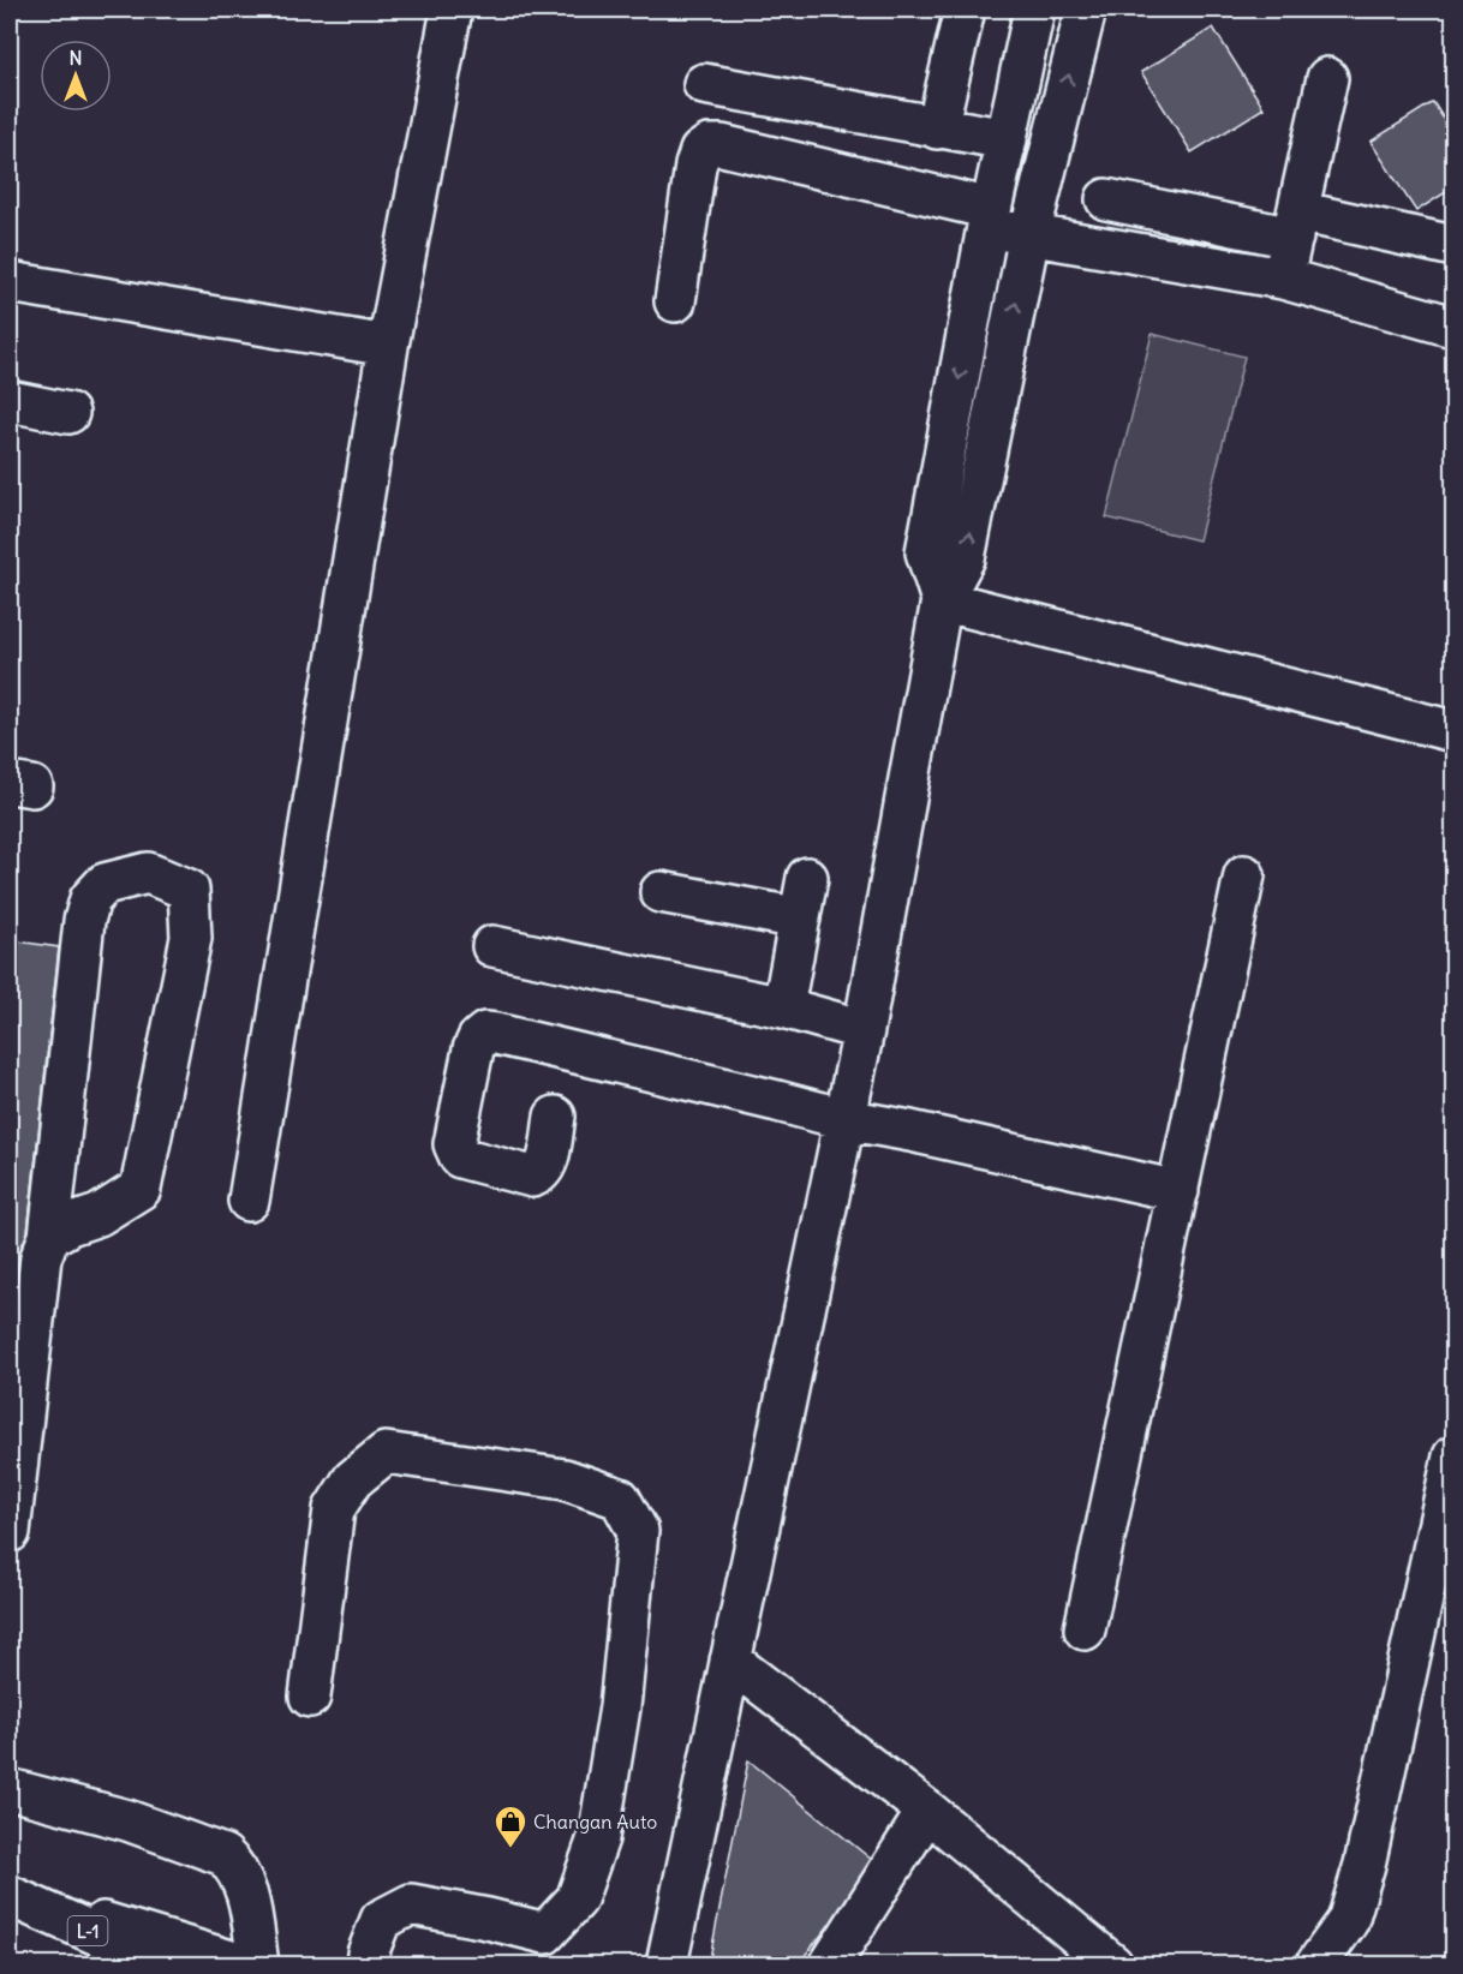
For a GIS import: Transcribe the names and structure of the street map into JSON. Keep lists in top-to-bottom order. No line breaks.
{"streets":{"street":["L-1"]},"places":{"shop":["Changan Auto"]},"north":"top"}
